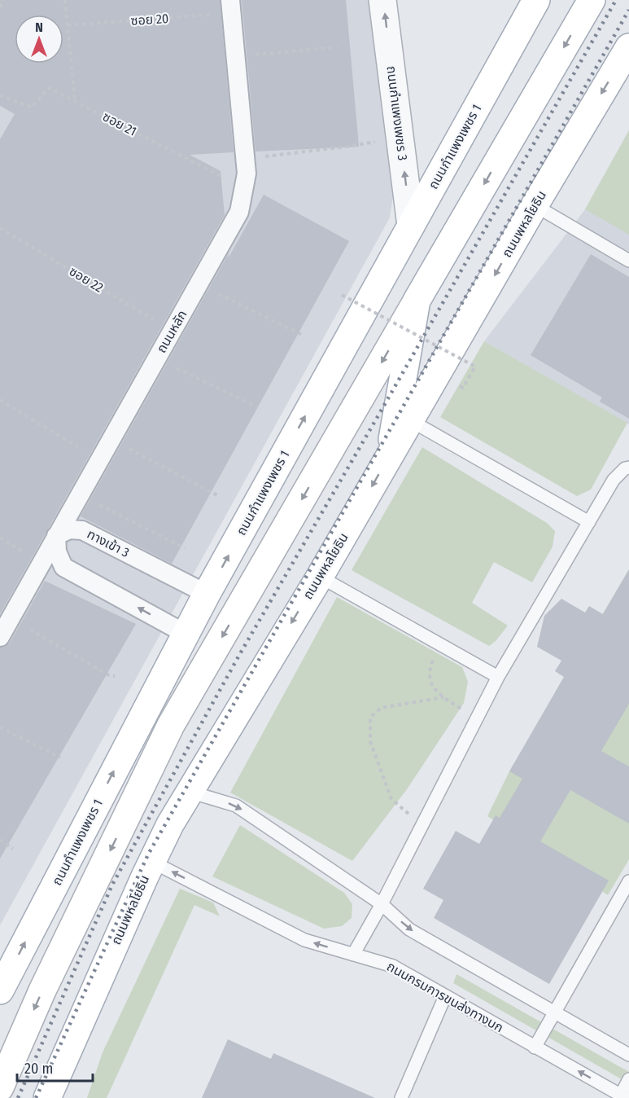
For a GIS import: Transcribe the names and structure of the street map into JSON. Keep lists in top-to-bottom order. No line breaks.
{"streets":{"main road":["ถนนกำแพงเพชร 1","ถนนพหลโยธิน"],"street":["ถนนกำแพงเพชร 3","ถนนหลัก","ทางเข้า 3"],"lane":["ถนนกรมการขนส่งทางบก"],"path":["ซอย 20","ซอย 21","ซอย 22"]},"crossings":[["ซอย 20","ถนนหลัก"],["ถนนกำแพงเพชร 3","ถนนกำแพงเพชร 1"],["ซอย 21","ถนนหลัก"],["ถนนกำแพงเพชร 1","ทางเข้า 3"],["ถนนพหลโยธิน","ถนนกรมการขนส่งทางบก"],["ซอย 22","ถนนหลัก"],["ถนนหลัก","ทางเข้า 3"]],"one_way":["ถนนกำแพงเพชร 3"],"scale_bar":"20 m","north":"top"}
